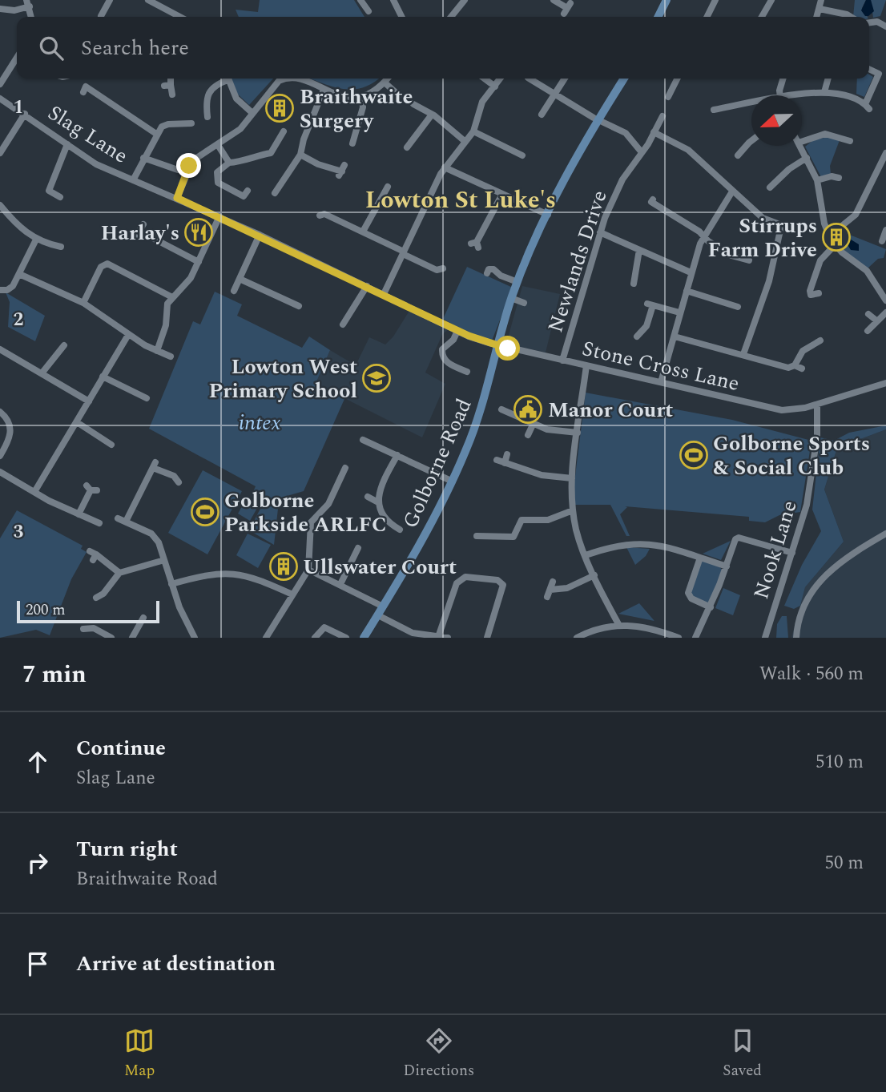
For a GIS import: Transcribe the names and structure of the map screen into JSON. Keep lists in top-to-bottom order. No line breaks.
{"streets":{"main road":["Golborne Road"],"street":["Slag Lane","Newlands Drive","Stone Cross Lane","Nook Lane"]},"crossings":[["Slag Lane","Stone Cross Lane"],["Slag Lane","Golborne Road"],["Newlands Drive","Stone Cross Lane"],["Stone Cross Lane","Golborne Road"],["Stone Cross Lane","Nook Lane"]],"districts":["Lowton St Luke's"],"parks":["intex"],"places":{"building":["Braithwaite Surgery","Stirrups Farm Drive","Ullswater Court"],"restaurant":["Harlay's"],"school or university":["Lowton West Primary School"],"public building":["Manor Court"],"sports":["Golborne Sports & Social Club","Golborne Parkside ARLFC"]},"scale_bar":"200 m","north":"left","page":{"search":"Search here","scale":"200 m","heading":["7 min","Walk · 560 m"],"list":[["Continue","Slag Lane","510 m"],["Turn right","Braithwaite Road","50 m"],"Arrive at destination"],"nav":["Map","Directions","Saved"]},"grid":{"rows":["1","2","3"]}}
